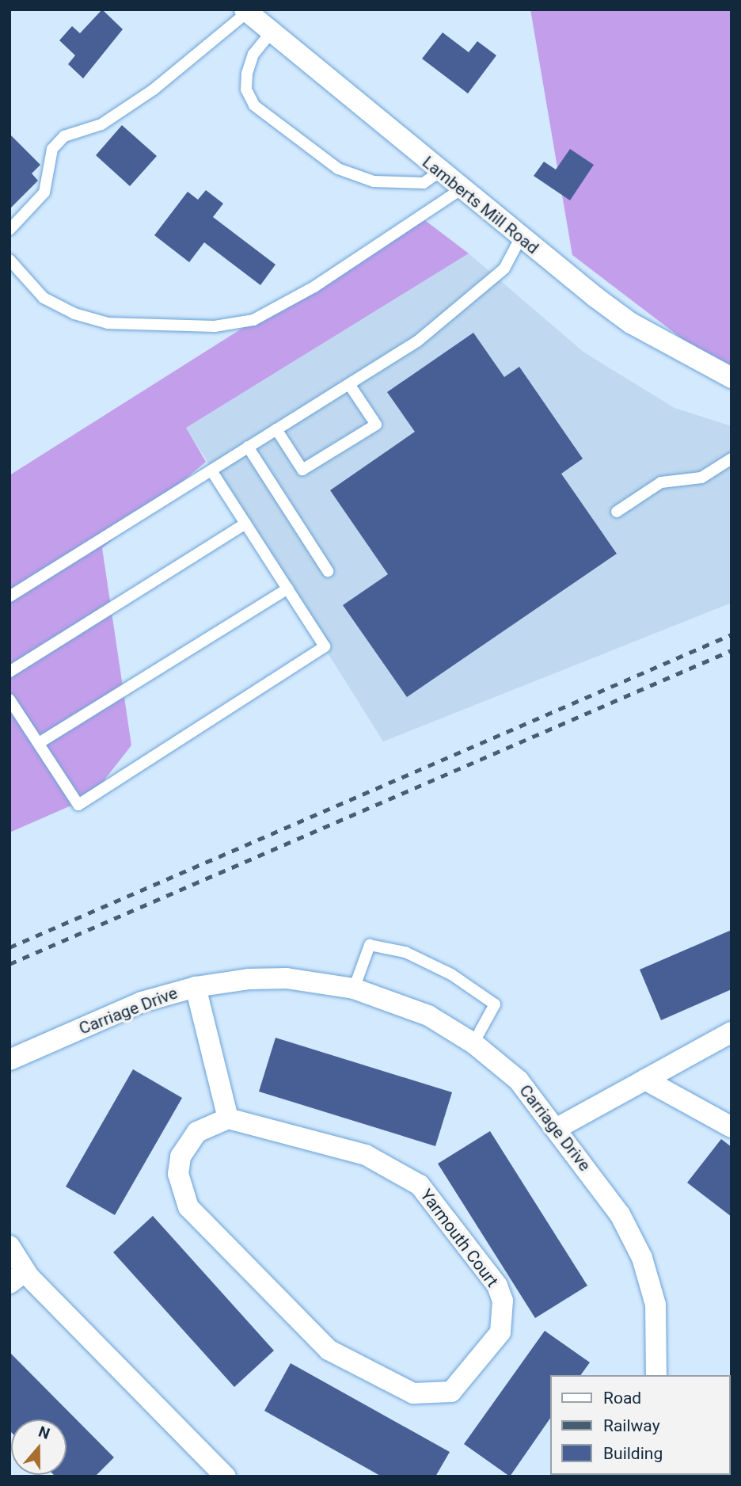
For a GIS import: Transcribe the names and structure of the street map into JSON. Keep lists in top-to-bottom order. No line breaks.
{"streets":{"street":["Lamberts Mill Road","Carriage Drive","Yarmouth Court"]},"legend":["Road","Railway","Building"],"north":"top"}
